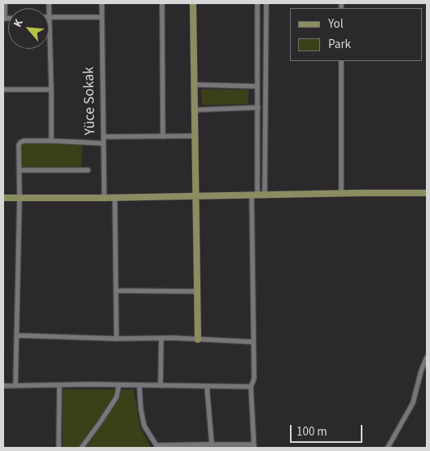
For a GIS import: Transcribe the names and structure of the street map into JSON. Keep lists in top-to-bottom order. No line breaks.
{"streets":{"street":["Yüce Sokak"]},"legend":["Yol","Park"],"scale_bar":"100 m","north":"top left"}
